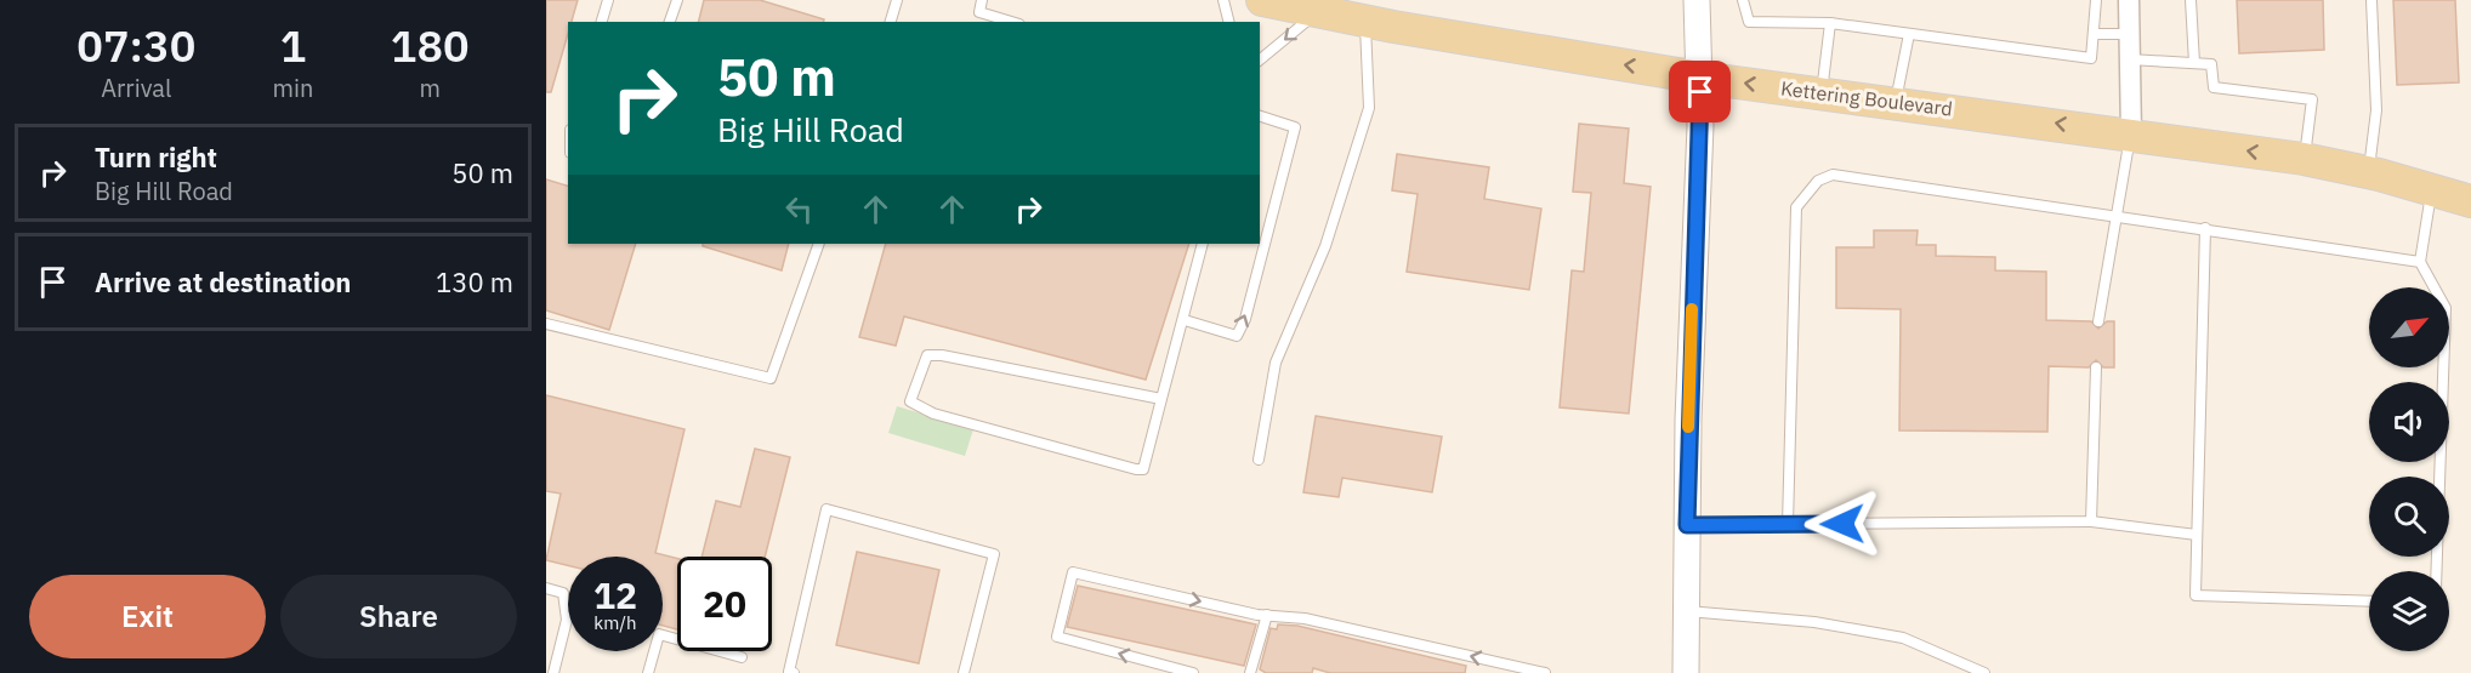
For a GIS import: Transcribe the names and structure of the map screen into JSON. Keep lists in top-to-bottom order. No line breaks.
{"streets":{"main road":["Kettering Boulevard"]},"one_way":["Kettering Boulevard"],"north":"top right","page":{"eta":["07:30","Arrival","1","min","180","m"],"turn":["50 m","Big Hill Road"],"list":[{"name":"Turn right","note":"Big Hill Road","value":"50 m"},{"name":"Arrive at destination","value":"130 m"}],"speed":"12 km/h","limit":"20","buttons":["Exit","Share"]}}
